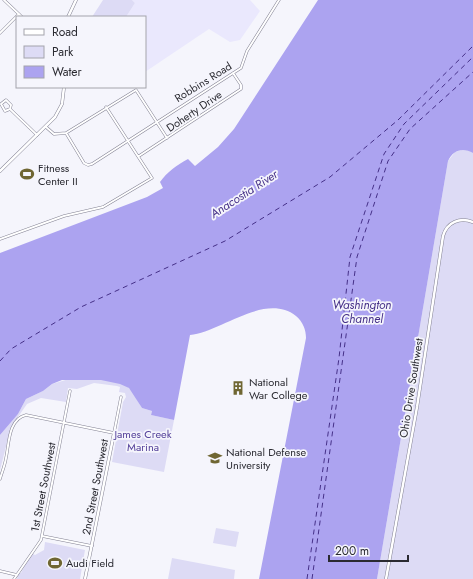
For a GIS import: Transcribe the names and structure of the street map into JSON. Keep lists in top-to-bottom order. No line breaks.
{"streets":{"street":["Robbins Road","Doherty Drive","Ohio Drive Southwest","1st Street Southwest","2nd Street Southwest"]},"crossings":[["Robbins Road","Doherty Drive"]],"water":["Anacostia River","Washington Channel"],"parks":["James Creek Marina"],"places":{"sports":["Fitness Center II","Audi Field"],"building":["National War College"],"school or university":["National Defense University"]},"legend":["Road","Park","Water"],"scale_bar":"200 m"}
